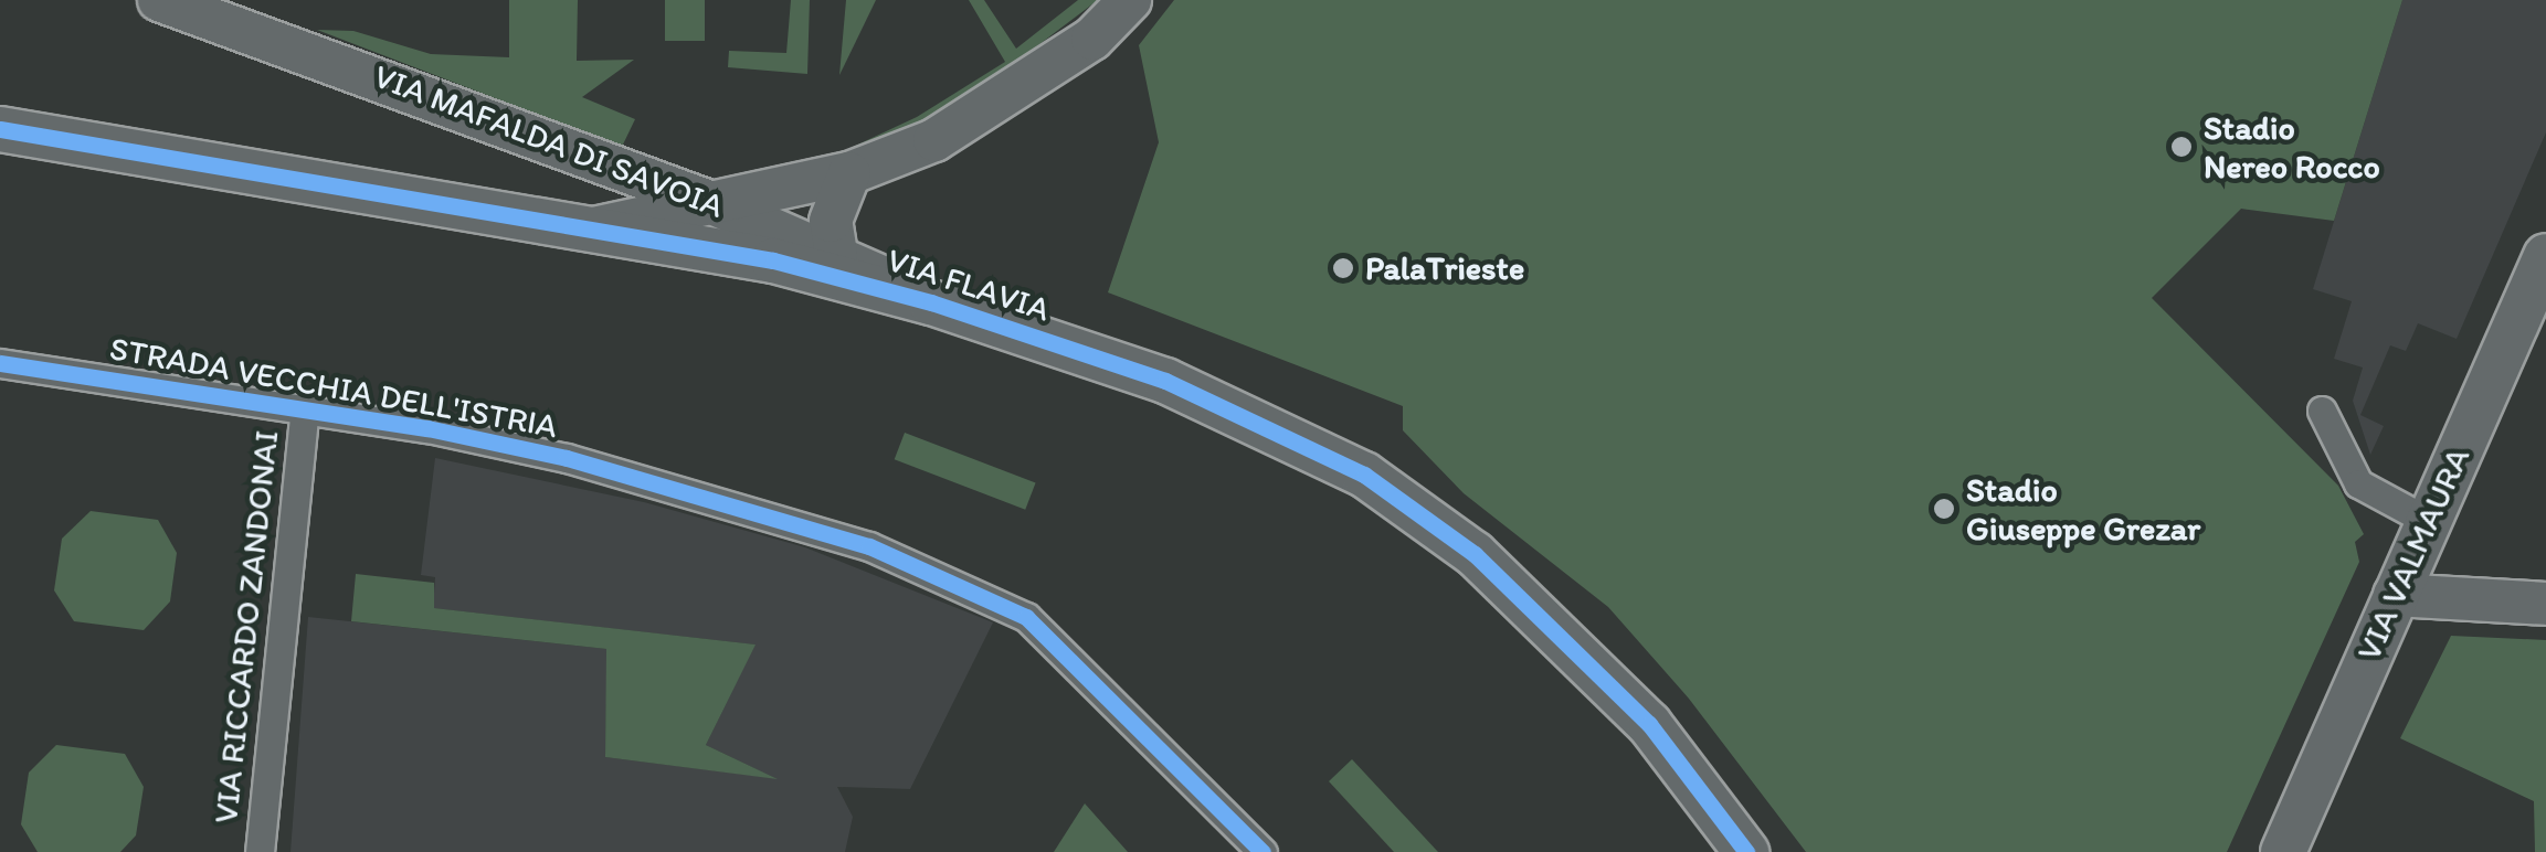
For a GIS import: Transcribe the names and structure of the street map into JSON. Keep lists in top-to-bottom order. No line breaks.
{"streets":{"main road":["VIA FLAVIA","VIA VALMAURA"],"street":["VIA MAFALDA DI SAVOIA","STRADA VECCHIA DELL'ISTRIA","VIA RICCARDO ZANDONAI"]},"crossings":[["VIA MAFALDA DI SAVOIA","VIA FLAVIA"],["STRADA VECCHIA DELL'ISTRIA","VIA RICCARDO ZANDONAI"]],"places":["Stadio Nereo Rocco","PalaTrieste","Stadio Giuseppe Grezar"]}
